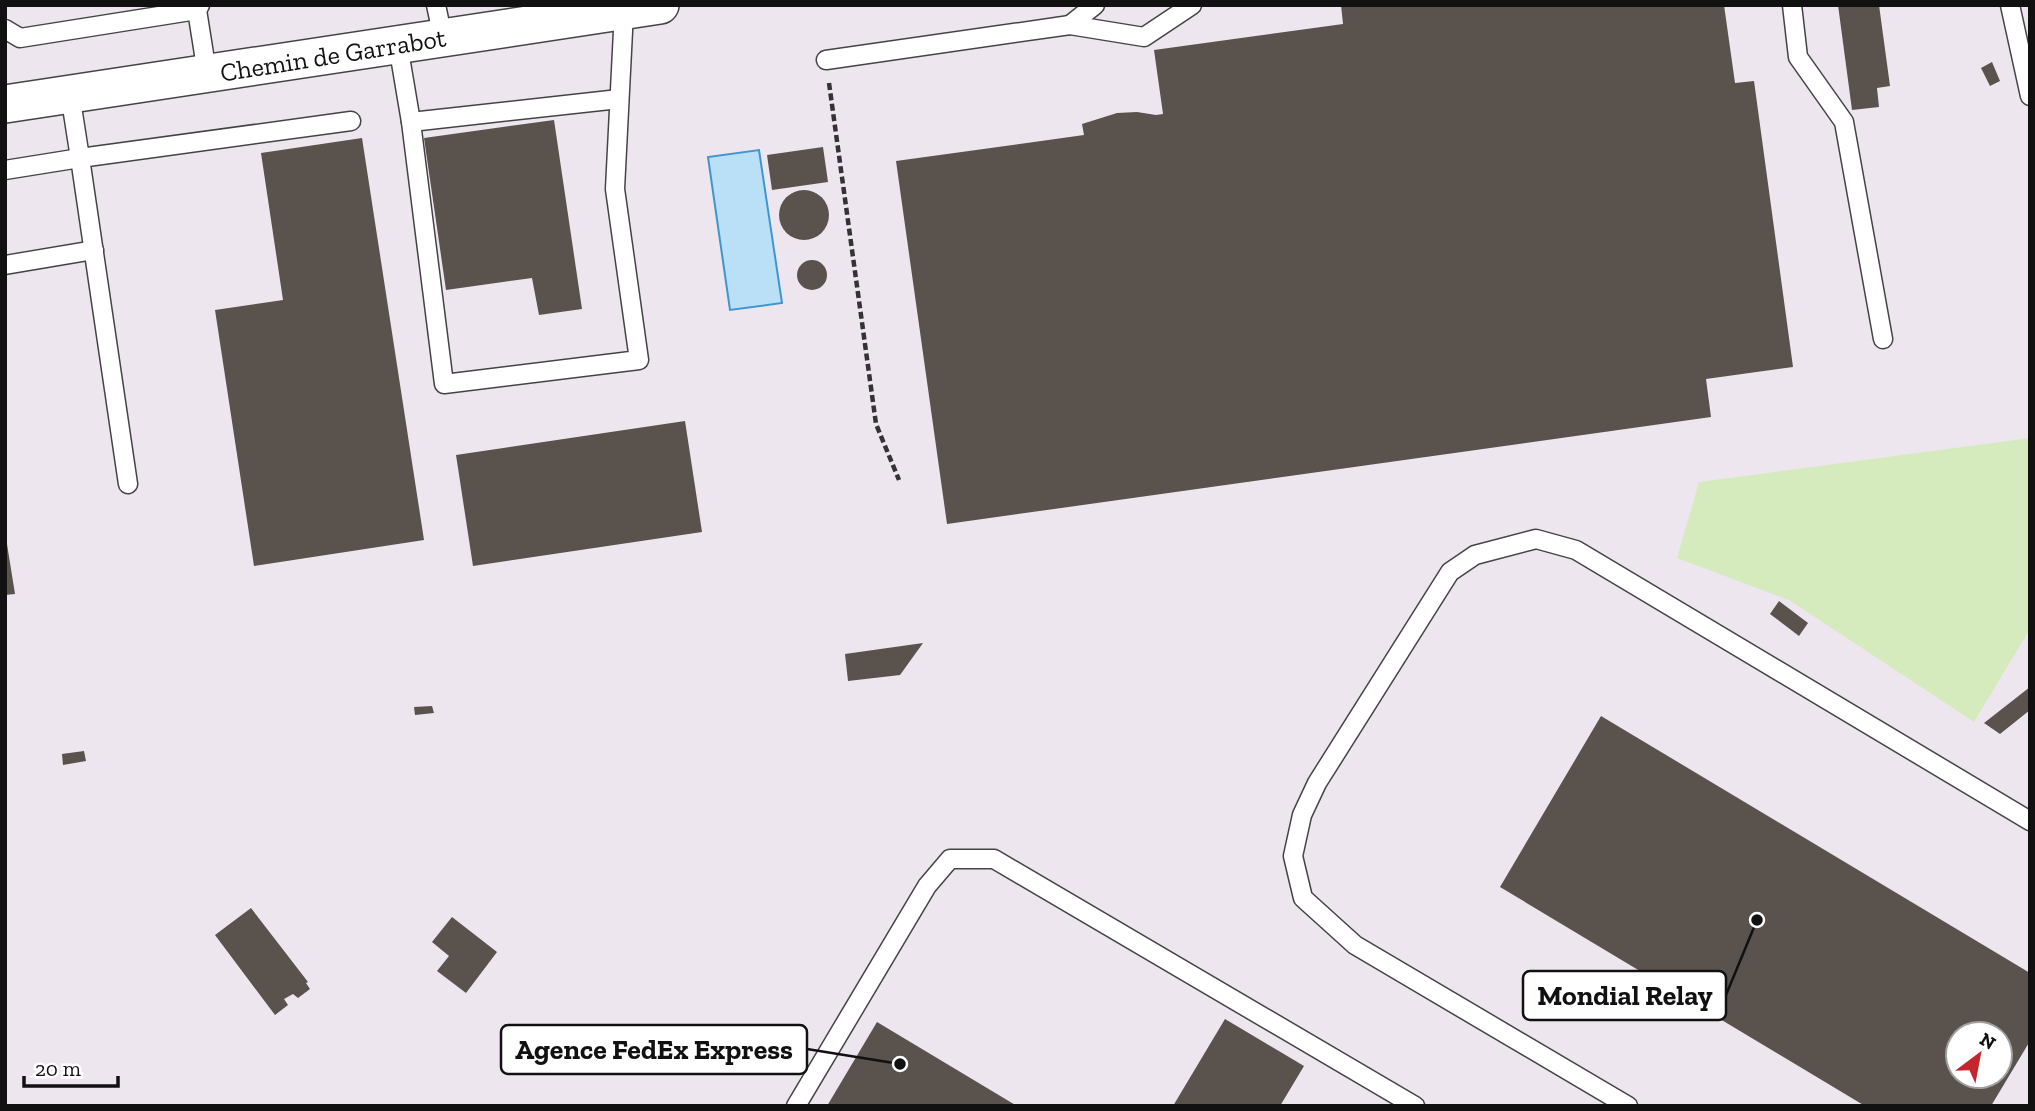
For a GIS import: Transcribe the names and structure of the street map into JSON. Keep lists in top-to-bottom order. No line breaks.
{"streets":{"street":["Chemin de Garrabot"]},"places":["Mondial Relay","Agence FedEx Express"],"scale_bar":"20 m","north":"top right"}
